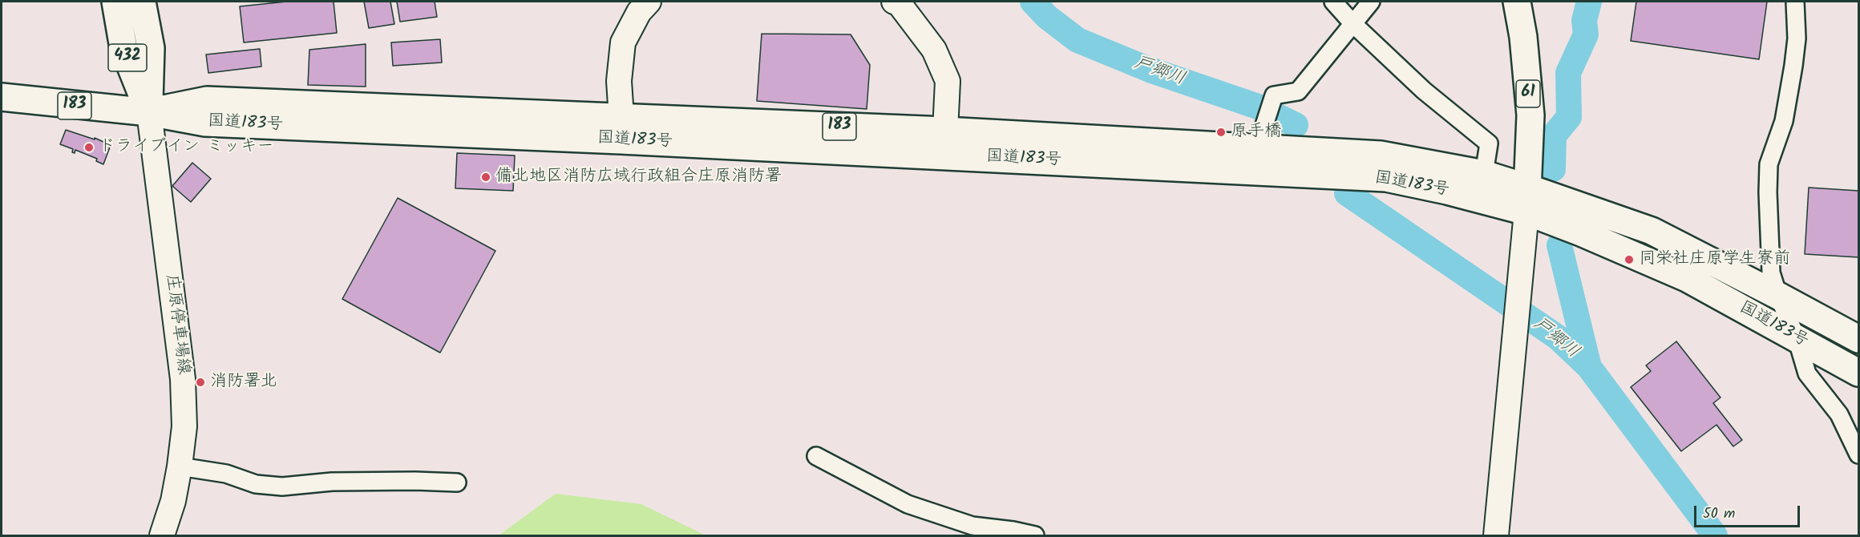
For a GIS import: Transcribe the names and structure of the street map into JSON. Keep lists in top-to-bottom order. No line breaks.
{"streets":{"main road":["432","61","183","国道183号"],"street":["庄原停車場線"]},"crossings":[["432","国道183号"],["432","庄原停車場線"],["61","国道183号"],["国道183号","庄原停車場線"]],"water":["戸郷川"],"places":["原手橋","ドライブイン ミッキー","備北地区消防広域行政組合庄原消防署","同栄社庄原学生寮前","消防署北"],"scale_bar":"50 m"}
